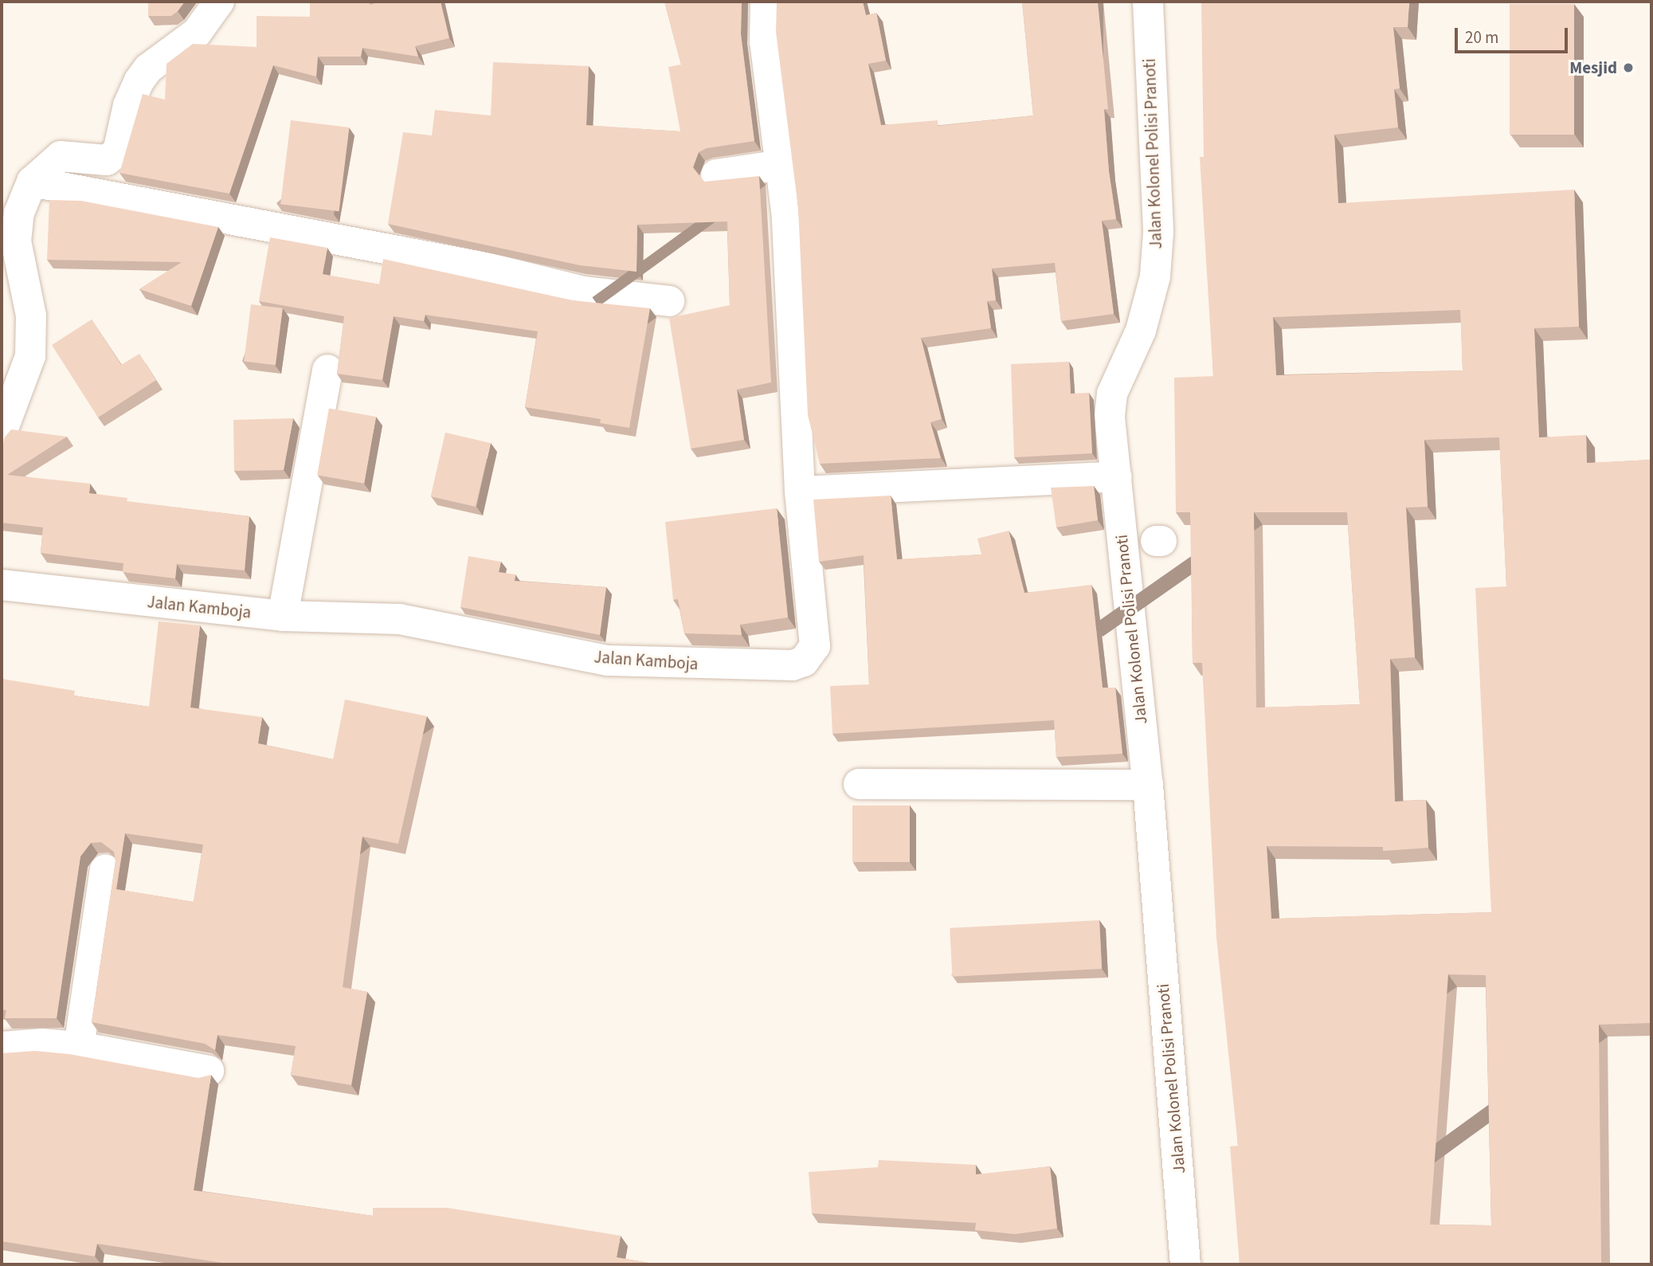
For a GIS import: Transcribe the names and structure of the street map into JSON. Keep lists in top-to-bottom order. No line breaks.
{"streets":{"street":["Jalan Kolonel Polisi Pranoti","Jalan Kamboja"]},"places":["Mesjid"],"scale_bar":"20 m"}
